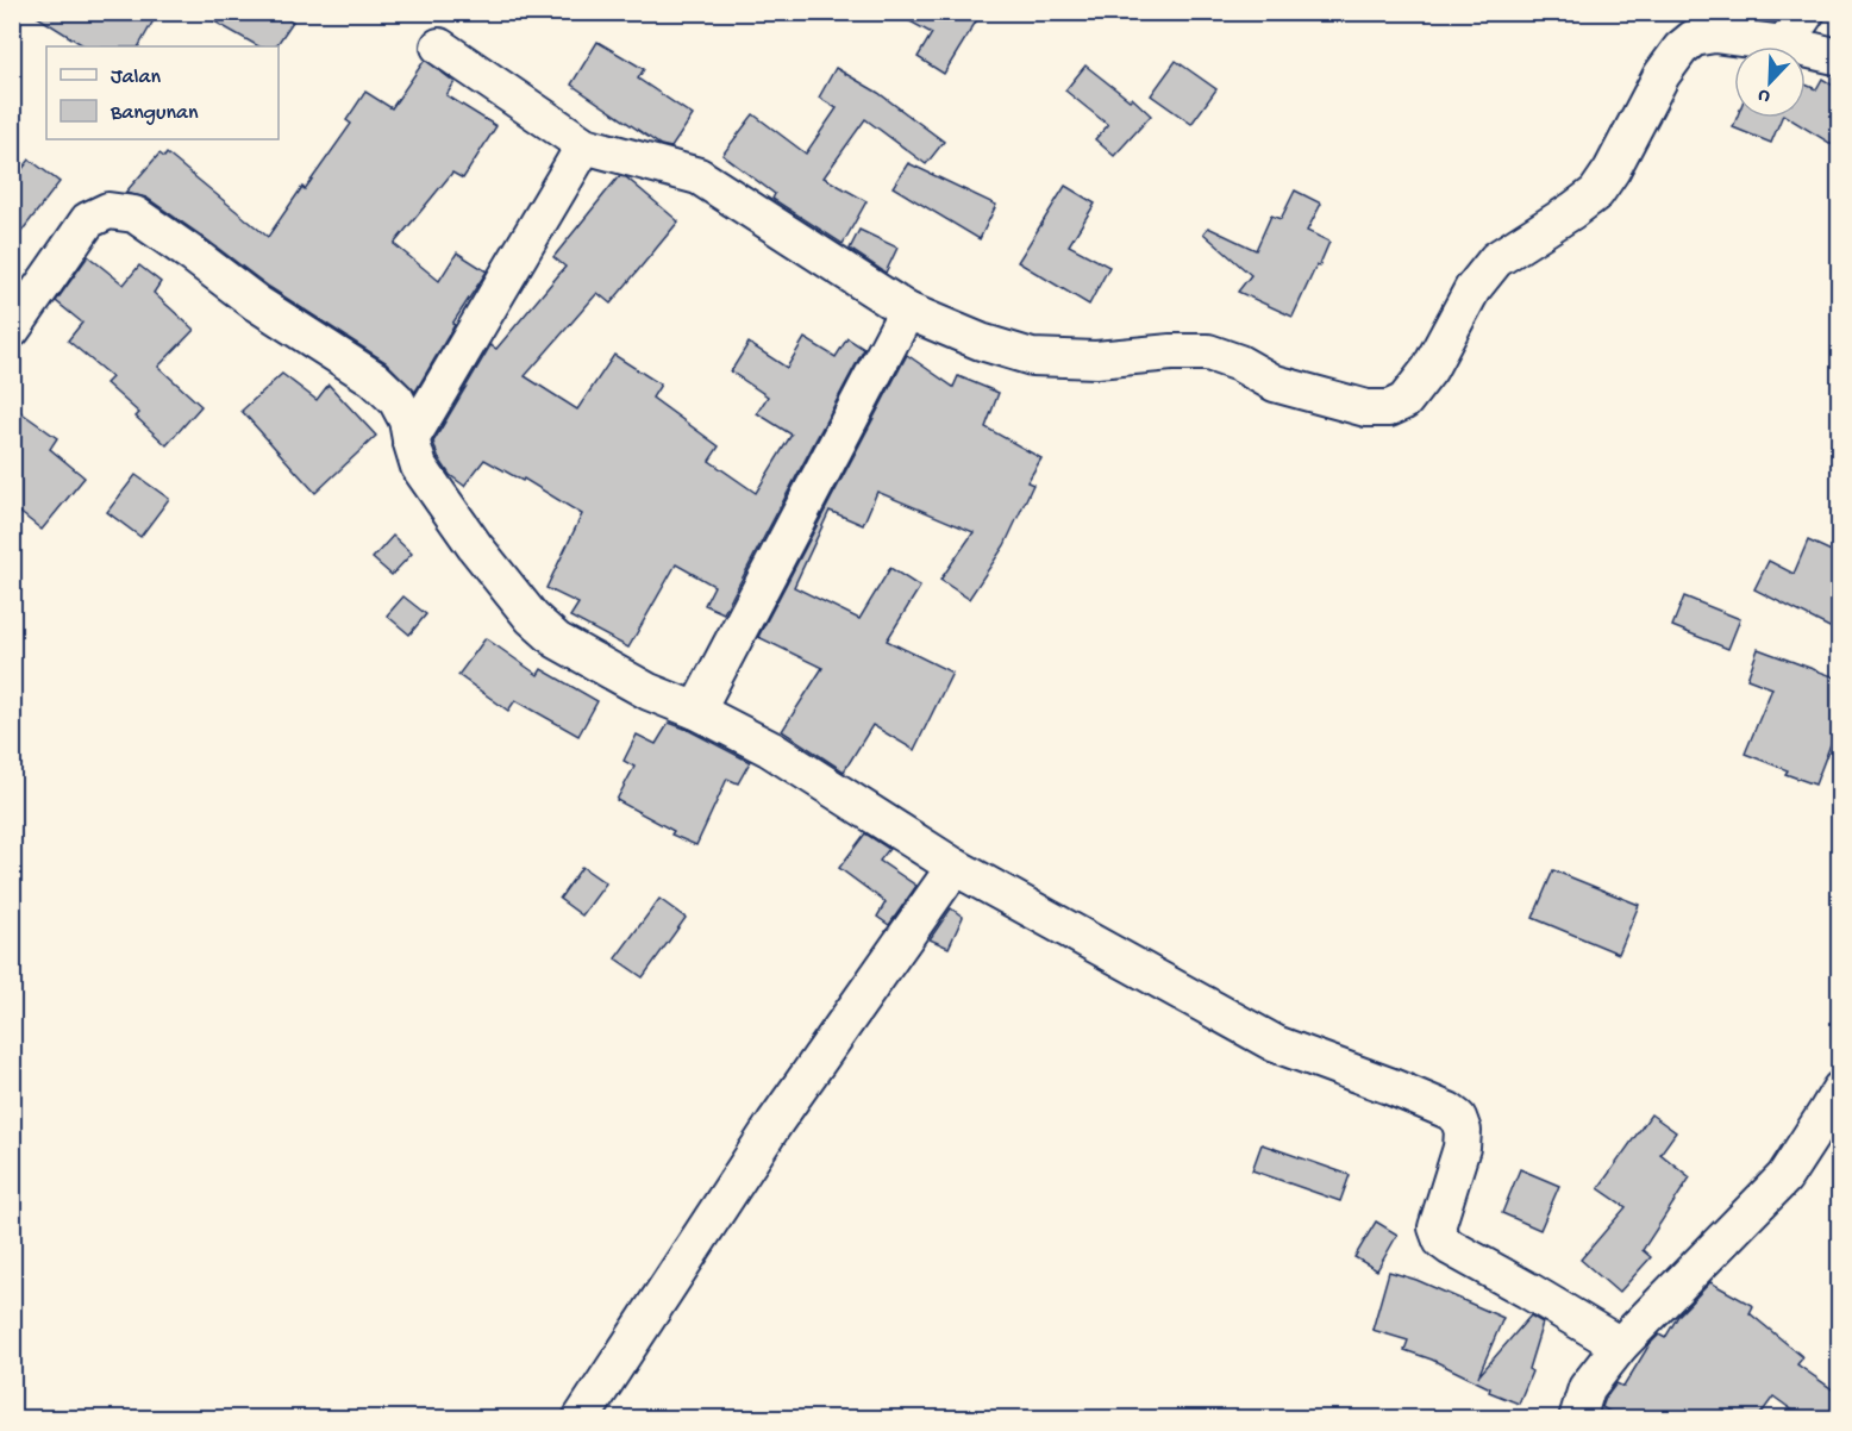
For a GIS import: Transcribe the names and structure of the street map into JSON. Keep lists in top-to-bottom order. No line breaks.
{"legend":["Jalan","Bangunan"],"north":"bottom left"}
